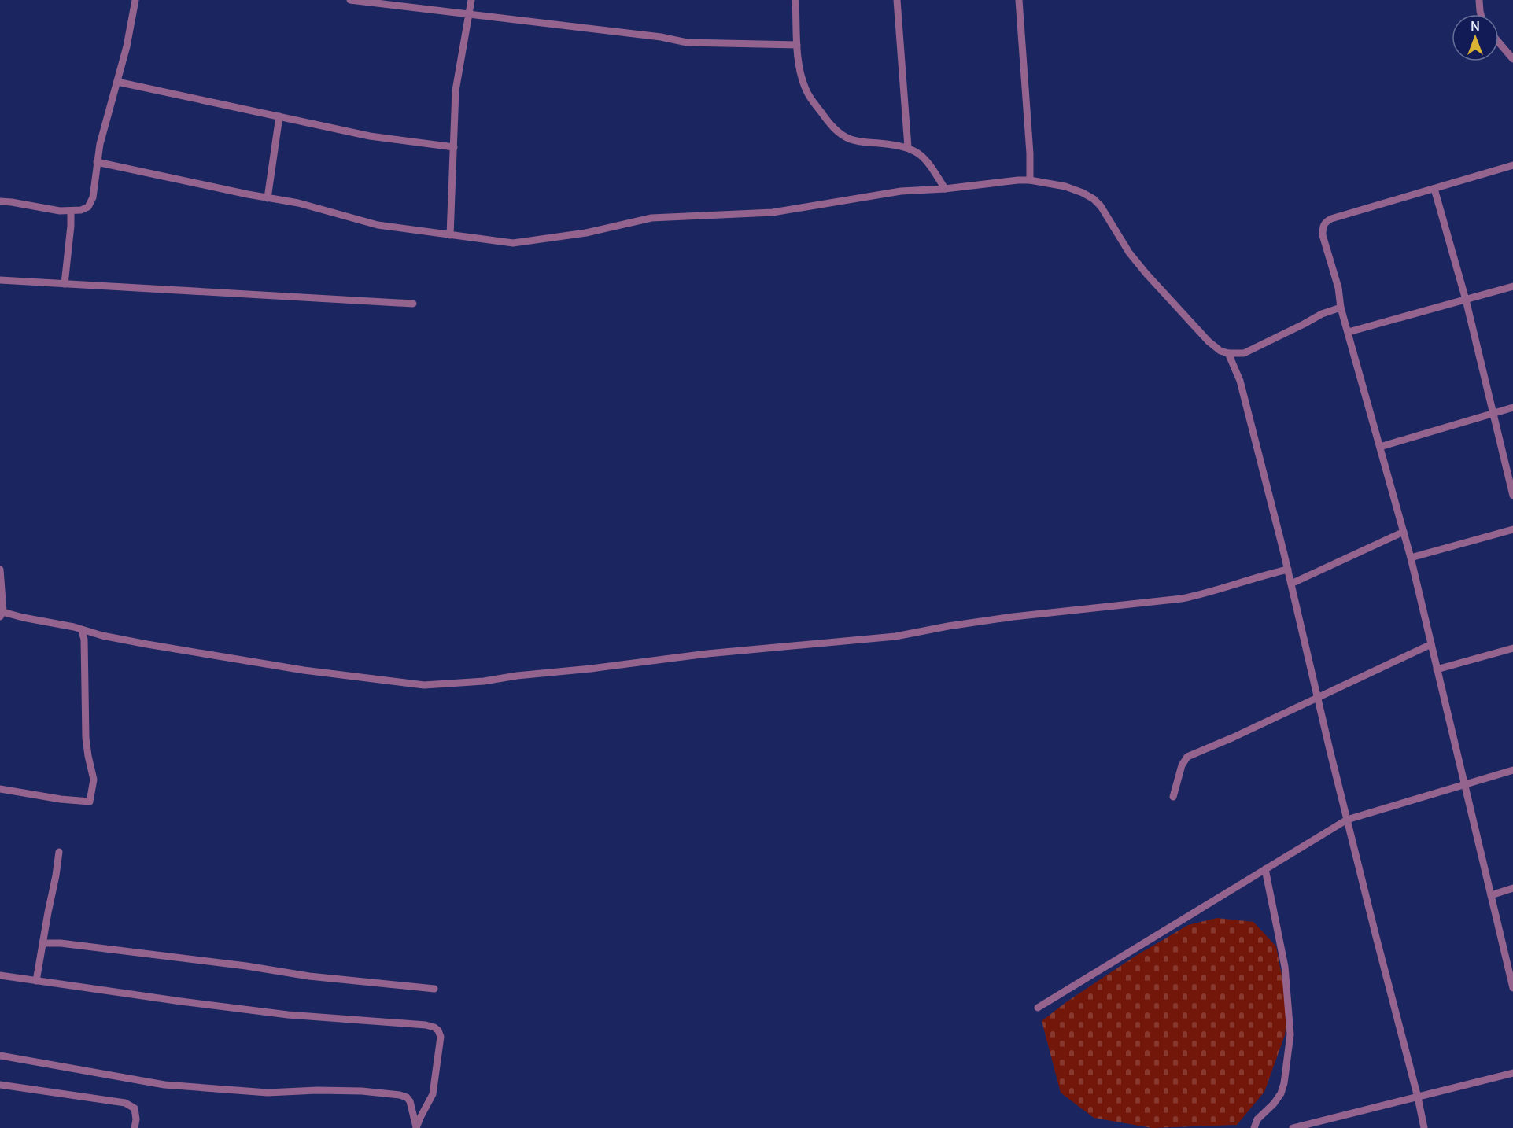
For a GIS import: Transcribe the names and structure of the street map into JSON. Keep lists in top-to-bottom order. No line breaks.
{"north":"top"}
